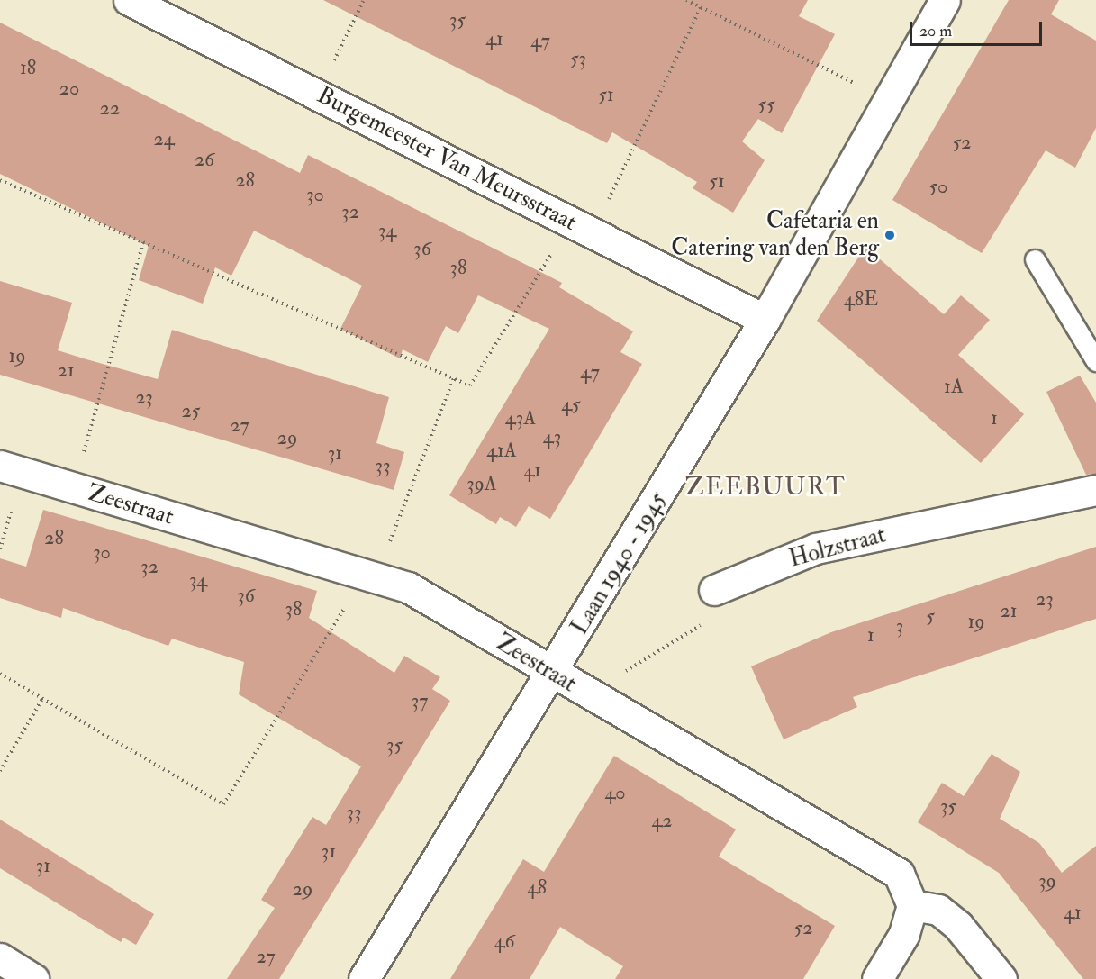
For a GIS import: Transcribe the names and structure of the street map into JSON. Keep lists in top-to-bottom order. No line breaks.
{"streets":{"street":["Burgemeester Van Meursstraat","Zeestraat","Holzstraat","Laan 1940 - 1945"]},"crossings":[["Burgemeester Van Meursstraat","Laan 1940 - 1945"],["Zeestraat","Laan 1940 - 1945"]],"districts":["ZEEBUURT"],"places":["Cafetaria en Catering van den Berg"],"house_numbers":["35","41","47","53","18","20","51","55","22","24","52","26","28","51","50","30","32","34","36","38","48E","19","21","47","1A","23","45","25","43A","1","27","43","29","41A","31","33","41","39A","28","30","32","34","36","23","38","21","5","19","3","1","37","35","40","35","33","42","31","31","39","48","29","41","52","46","27"],"scale_bar":"20 m"}
